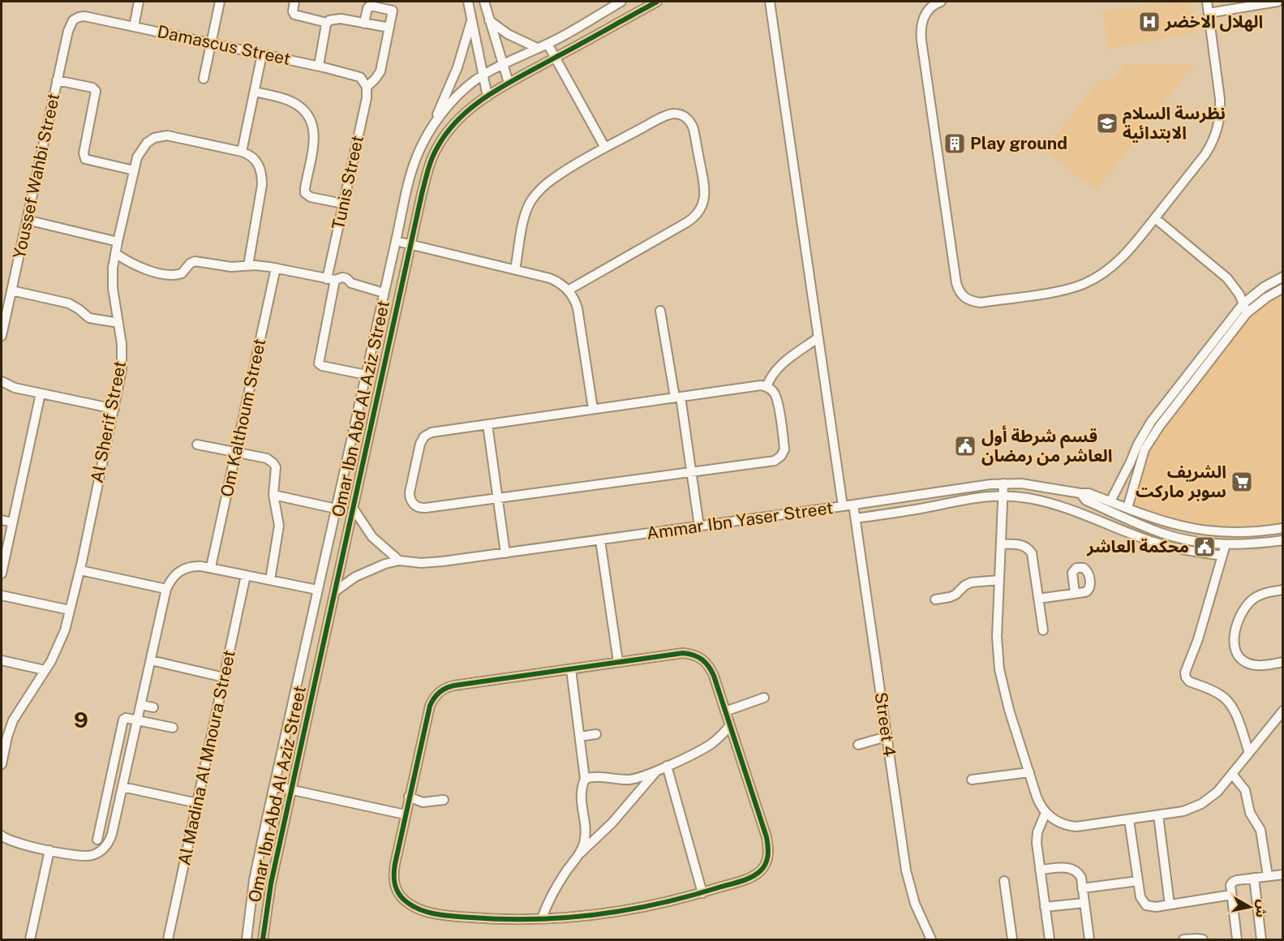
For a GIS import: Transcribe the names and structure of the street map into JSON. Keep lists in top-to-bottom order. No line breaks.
{"streets":{"street":["Damascus Street","Youssef Wahbi Street","Tunis Street","Omar Ibn Abd Al Aziz Street","Om Kalthoum Street","Al Sherif Street","Ammar Ibn Yaser Street","Street 4","Al Madina Al Mnoura Street"]},"crossings":[["Damascus Street","Youssef Wahbi Street"],["Damascus Street","Tunis Street"],["Tunis Street","Omar Ibn Abd Al Aziz Street"],["Omar Ibn Abd Al Aziz Street","Ammar Ibn Yaser Street"],["Ammar Ibn Yaser Street","Street 4"]],"districts":["9"],"places":{"hospital":["الهلال الاخضر"],"school or university":["نظرسة السلام الابتدائية"],"building":["Play ground"],"public building":["قسم شرطة أول العاشر من رمضان","محكمة العاشر"],"supermarket":["الشريف سوبر ماركت"]},"north":"right"}
